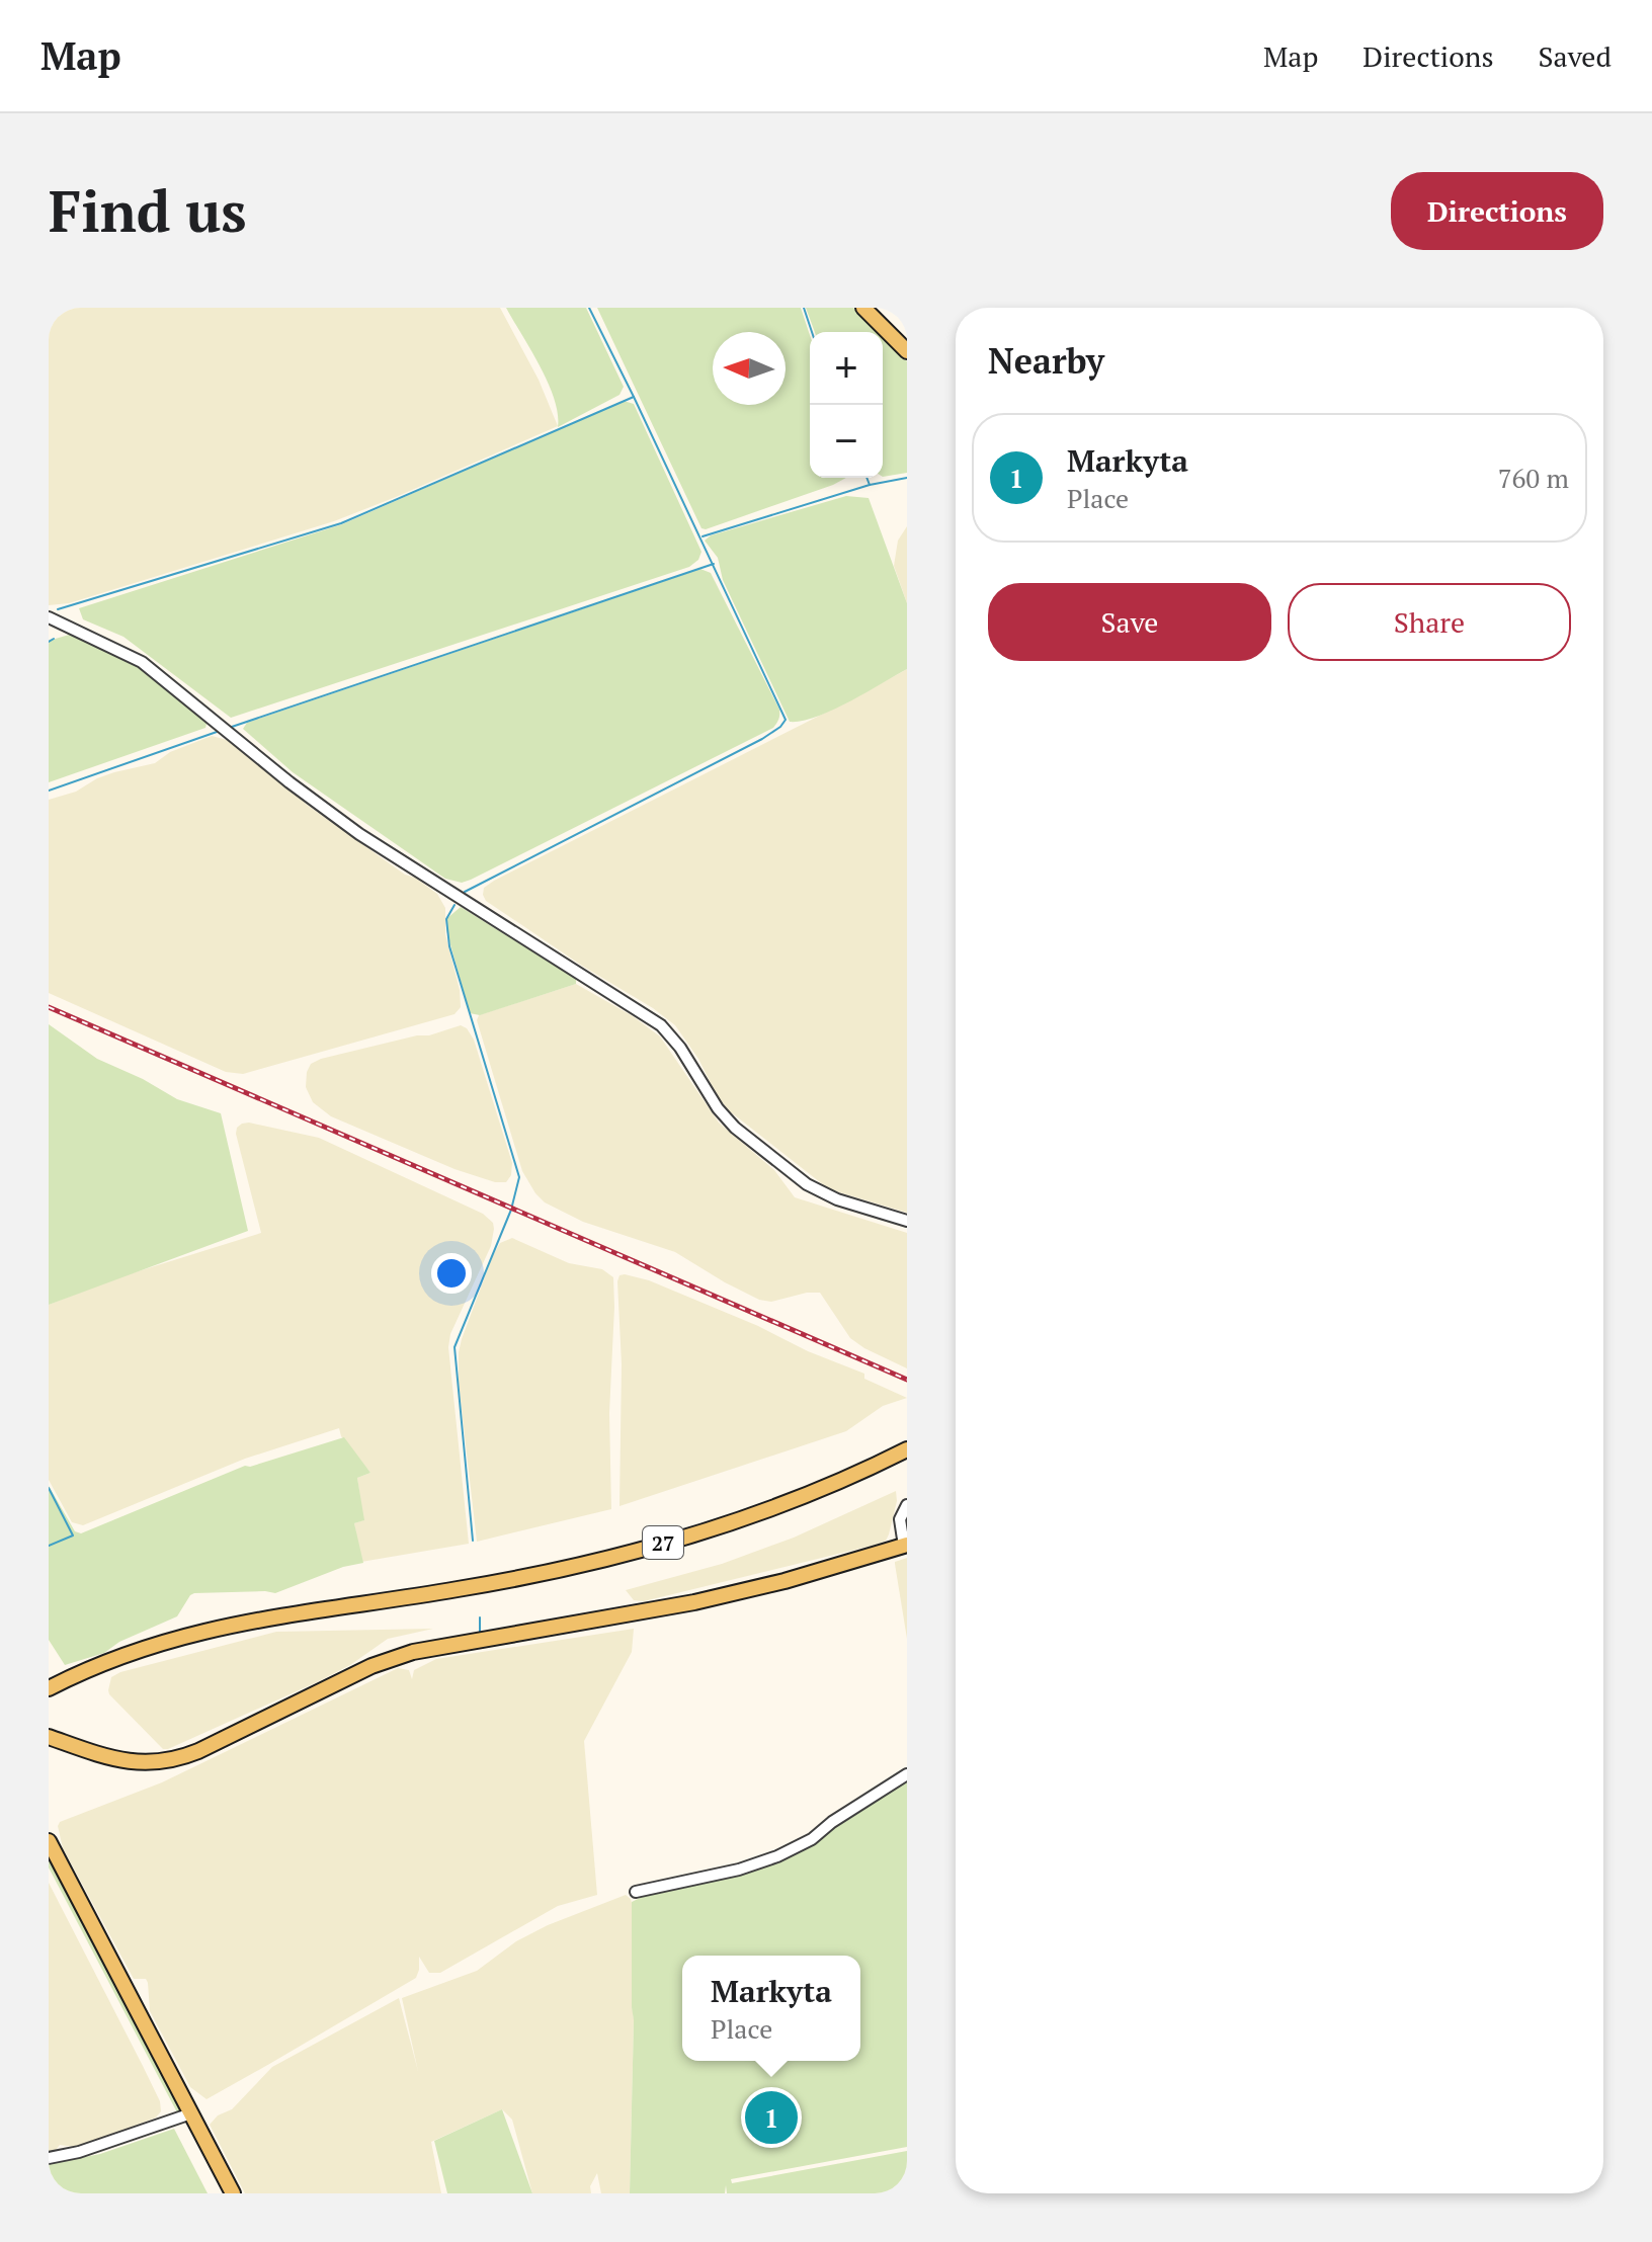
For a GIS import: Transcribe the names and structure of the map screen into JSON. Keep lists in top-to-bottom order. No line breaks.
{"streets":{"main road":["27"]},"north":"left","page":{"header":"Map","nav":["Map","Directions","Saved"],"buttons":["Directions",["Save","Share"]],"title":"Find us","heading":"Nearby","map_buttons":["+","−"],"list":[{"mark":"1","name":"Markyta","note":"Place","value":"760 m"}],"popup":["Markyta","Place"],"pins":"1"}}
